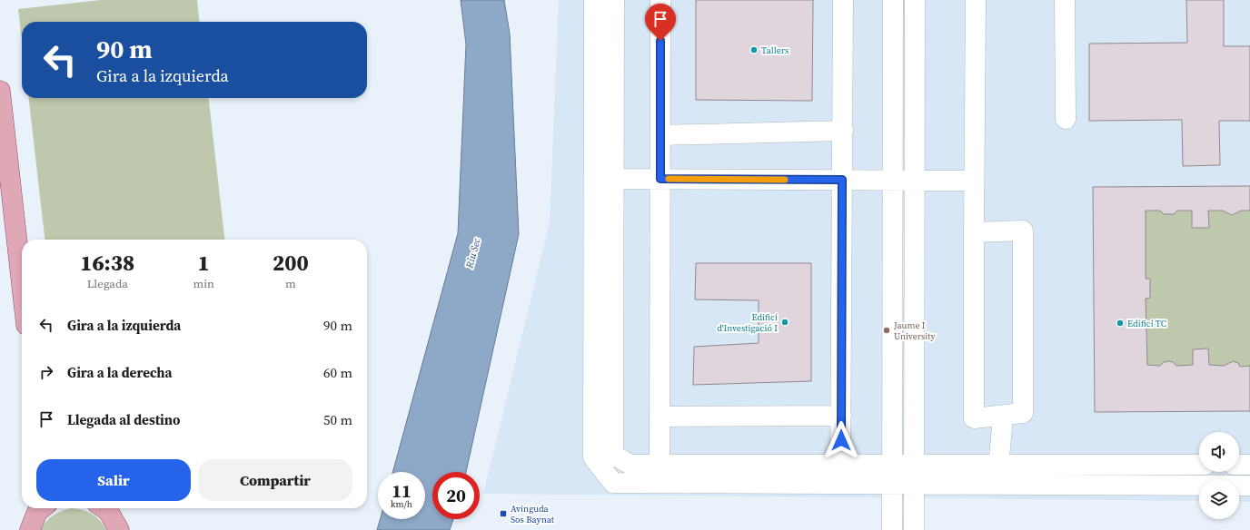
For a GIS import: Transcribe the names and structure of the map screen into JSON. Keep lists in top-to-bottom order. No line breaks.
{"water":["Riu Sec"],"places":{"other":["Tallers","Edifici d'Investigació I","Edifici TC","Jaume I University"],"transit":["Avinguda Sos Baynat"]},"page":{"turn":["90 m","Gira a la izquierda"],"eta":["16:38","Llegada","1","min","200","m"],"list":[{"name":"Gira a la izquierda","value":"90 m"},{"name":"Gira a la derecha","value":"60 m"},{"name":"Llegada al destino","value":"50 m"}],"buttons":["Salir","Compartir"],"speed":"11 km/h","limit":"20"}}
